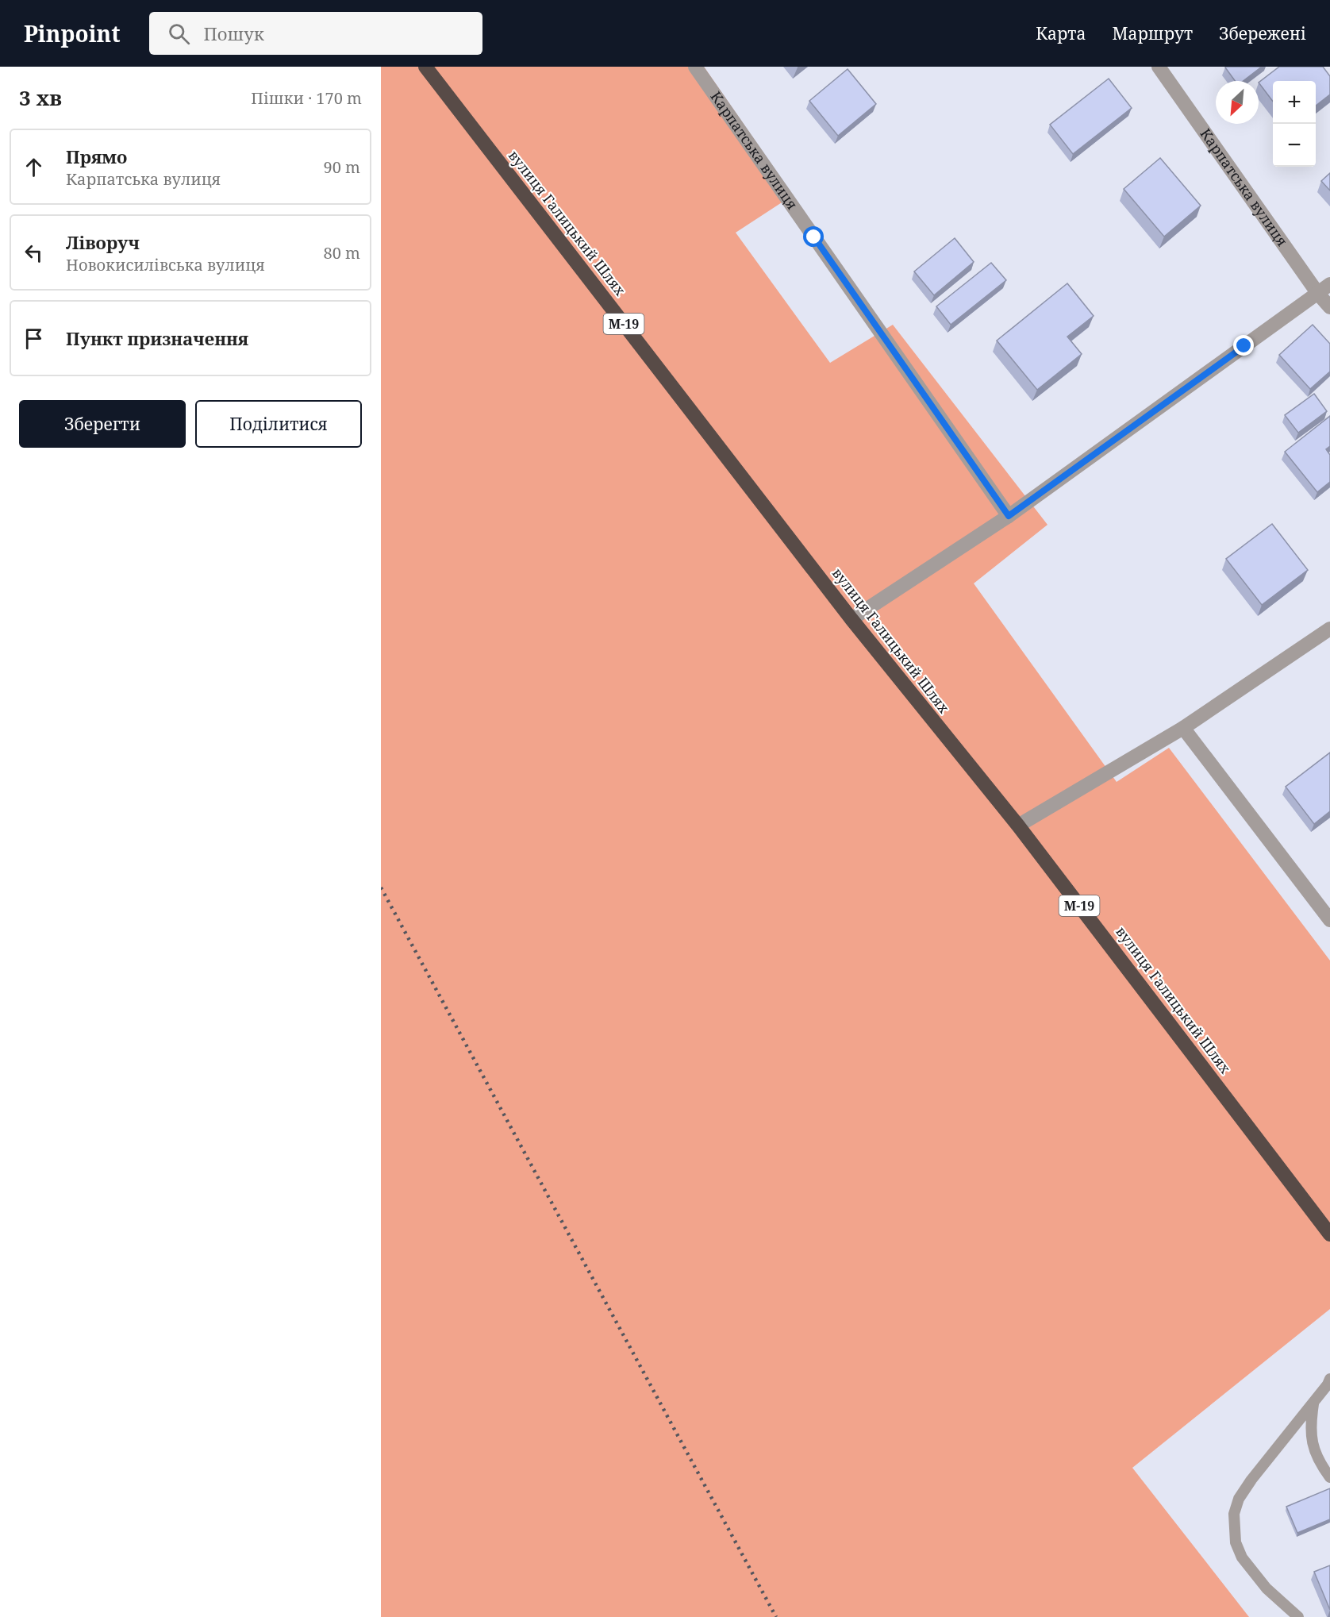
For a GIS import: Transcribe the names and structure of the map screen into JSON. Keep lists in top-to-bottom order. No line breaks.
{"streets":{"highway":["вулиця Галицький Шлях","М-19"],"street":["Карпатська вулиця"]},"north":"bottom left","page":{"header":"Pinpoint","search":"Пошук","nav":["Карта","Маршрут","Збережені"],"heading":["3 хв","Пішки · 170 m"],"map_buttons":["+","−"],"list":[["Прямо","Карпатська вулиця","90 m"],["Ліворуч","Новокисилівська вулиця","80 m"],"Пункт призначення"],"buttons":["Зберегти","Поділитися"]}}
